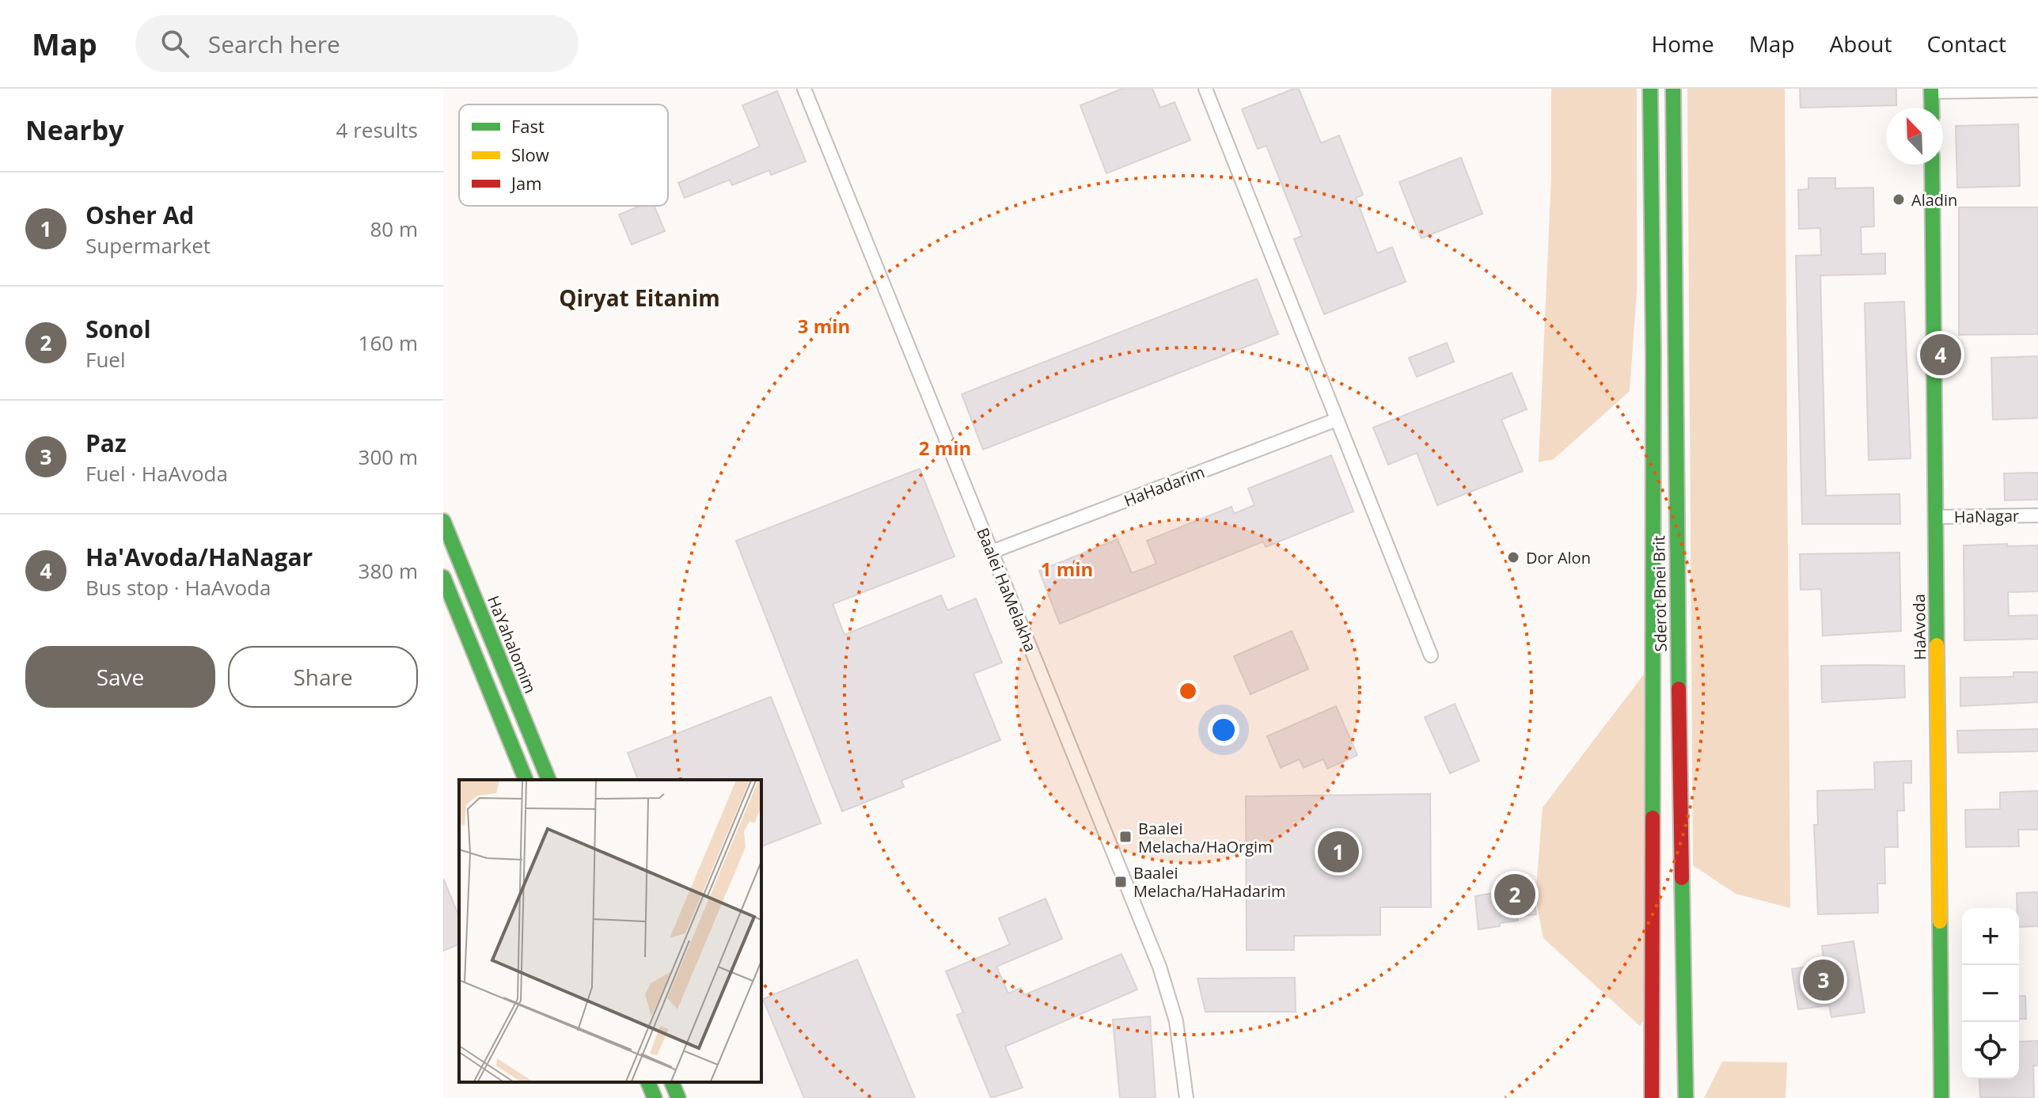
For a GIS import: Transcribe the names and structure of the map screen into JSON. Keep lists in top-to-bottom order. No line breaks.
{"streets":{"main road":["Sderot Bnei Brit","HaAvoda","HaYahalomim"],"street":["HaHadarim","HaNagar","Baalei HaMelakha"]},"crossings":[["HaHadarim","Baalei HaMelakha"],["HaNagar","HaAvoda"]],"districts":["Qiryat Eitanim"],"places":{"other":["Aladin","Dor Alon"],"transit":["Baalei Melacha/HaOrgim","Baalei Melacha/HaHadarim"]},"legend":["Fast","Slow","Jam"],"north":"top left","page":{"header":"Map","search":"Search here","nav":["Home","Map","About","Contact"],"heading":["Nearby","4 results"],"list":[{"mark":"1","name":"Osher Ad","note":"Supermarket","value":"80 m"},{"mark":"2","name":"Sonol","note":"Fuel","value":"160 m"},{"mark":"3","name":"Paz","note":"Fuel · HaAvoda","value":"300 m"},{"mark":"4","name":"Ha'Avoda/HaNagar","note":"Bus stop · HaAvoda","value":"380 m"}],"pins":["4","1","2","3"],"buttons":["Save","Share"],"map_buttons":["+","−"]},"rings":["3 min","2 min","1 min"]}
